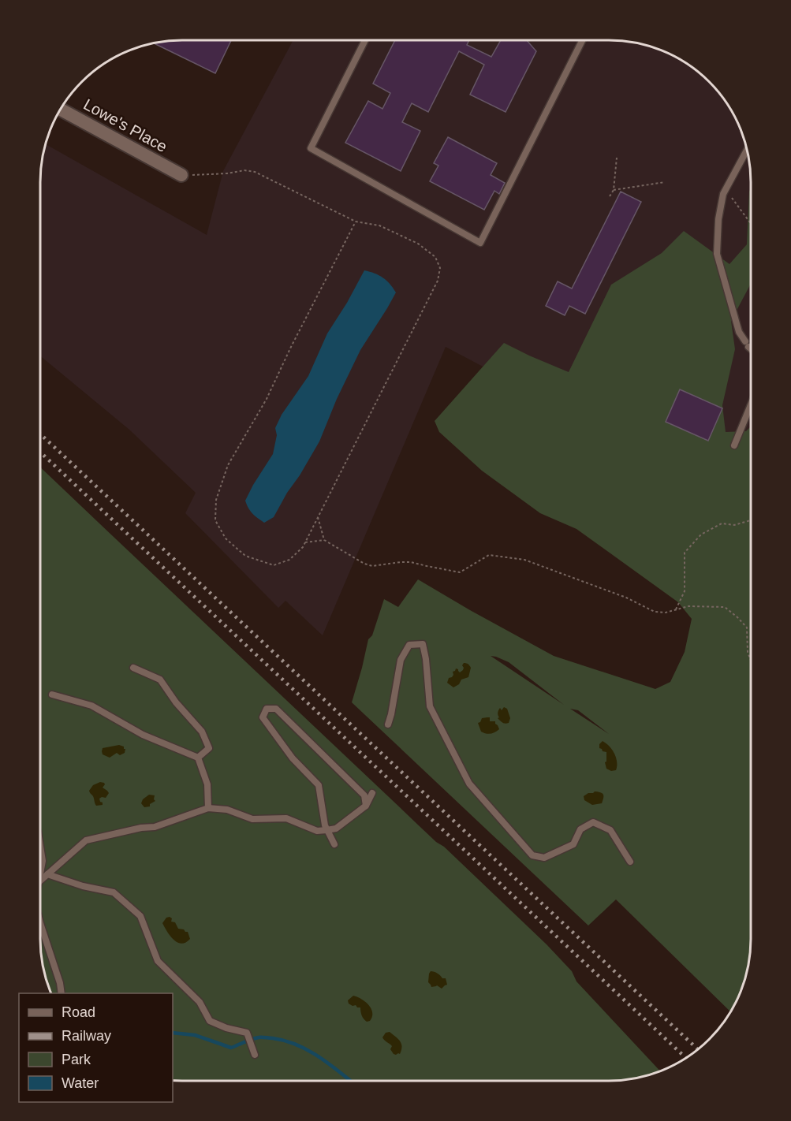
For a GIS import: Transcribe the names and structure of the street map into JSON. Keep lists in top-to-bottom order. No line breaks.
{"streets":{"street":["Lowe's Place"]},"legend":["Road","Railway","Park","Water"]}
